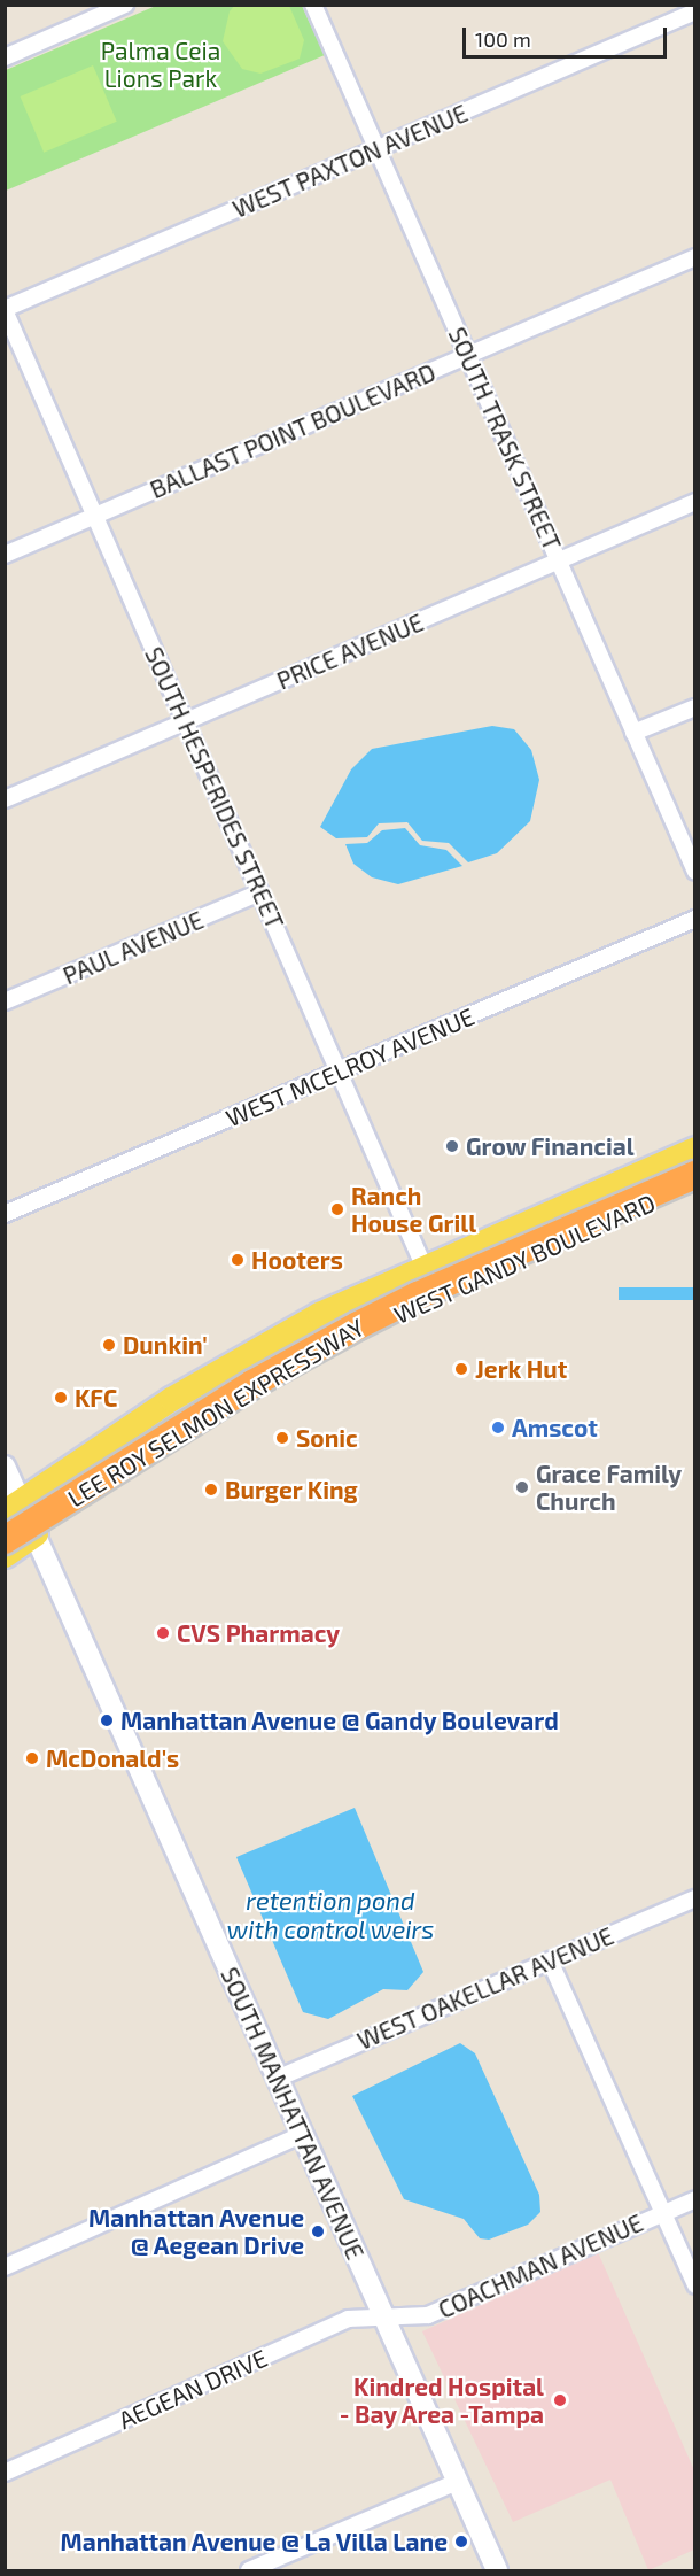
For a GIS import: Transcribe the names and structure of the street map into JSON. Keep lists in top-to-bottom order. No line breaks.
{"streets":{"highway":["LEE ROY SELMON EXPRESSWAY"],"main road":["WEST GANDY BOULEVARD","SOUTH MANHATTAN AVENUE"],"street":["WEST PAXTON AVENUE","BALLAST POINT BOULEVARD","SOUTH TRASK STREET","PRICE AVENUE","SOUTH HESPERIDES STREET","PAUL AVENUE","WEST MCELROY AVENUE","WEST OAKELLAR AVENUE","COACHMAN AVENUE","AEGEAN DRIVE"]},"crossings":[["WEST PAXTON AVENUE","SOUTH TRASK STREET"],["WEST PAXTON AVENUE","SOUTH HESPERIDES STREET"],["BALLAST POINT BOULEVARD","SOUTH TRASK STREET"],["BALLAST POINT BOULEVARD","SOUTH HESPERIDES STREET"],["SOUTH TRASK STREET","PRICE AVENUE"],["PRICE AVENUE","SOUTH HESPERIDES STREET"],["SOUTH HESPERIDES STREET","PAUL AVENUE"],["SOUTH HESPERIDES STREET","WEST MCELROY AVENUE"],["SOUTH HESPERIDES STREET","WEST GANDY BOULEVARD"],["WEST GANDY BOULEVARD","LEE ROY SELMON EXPRESSWAY"],["WEST GANDY BOULEVARD","SOUTH MANHATTAN AVENUE"],["LEE ROY SELMON EXPRESSWAY","SOUTH MANHATTAN AVENUE"],["WEST OAKELLAR AVENUE","SOUTH MANHATTAN AVENUE"],["SOUTH MANHATTAN AVENUE","COACHMAN AVENUE"],["SOUTH MANHATTAN AVENUE","AEGEAN DRIVE"],["COACHMAN AVENUE","AEGEAN DRIVE"]],"water":["retention pond with control weirs"],"parks":["Palma Ceia Lions Park"],"places":["Grow Financial","Ranch House Grill","Hooters","Dunkin'","Jerk Hut","KFC","Amscot","Sonic","Grace Family Church","Burger King","CVS Pharmacy","Manhattan Avenue @ Gandy Boulevard","McDonald's","Manhattan Avenue @ Aegean Drive","Kindred Hospital - Bay Area -Tampa","Manhattan Avenue @ La Villa Lane"],"scale_bar":"100 m"}
